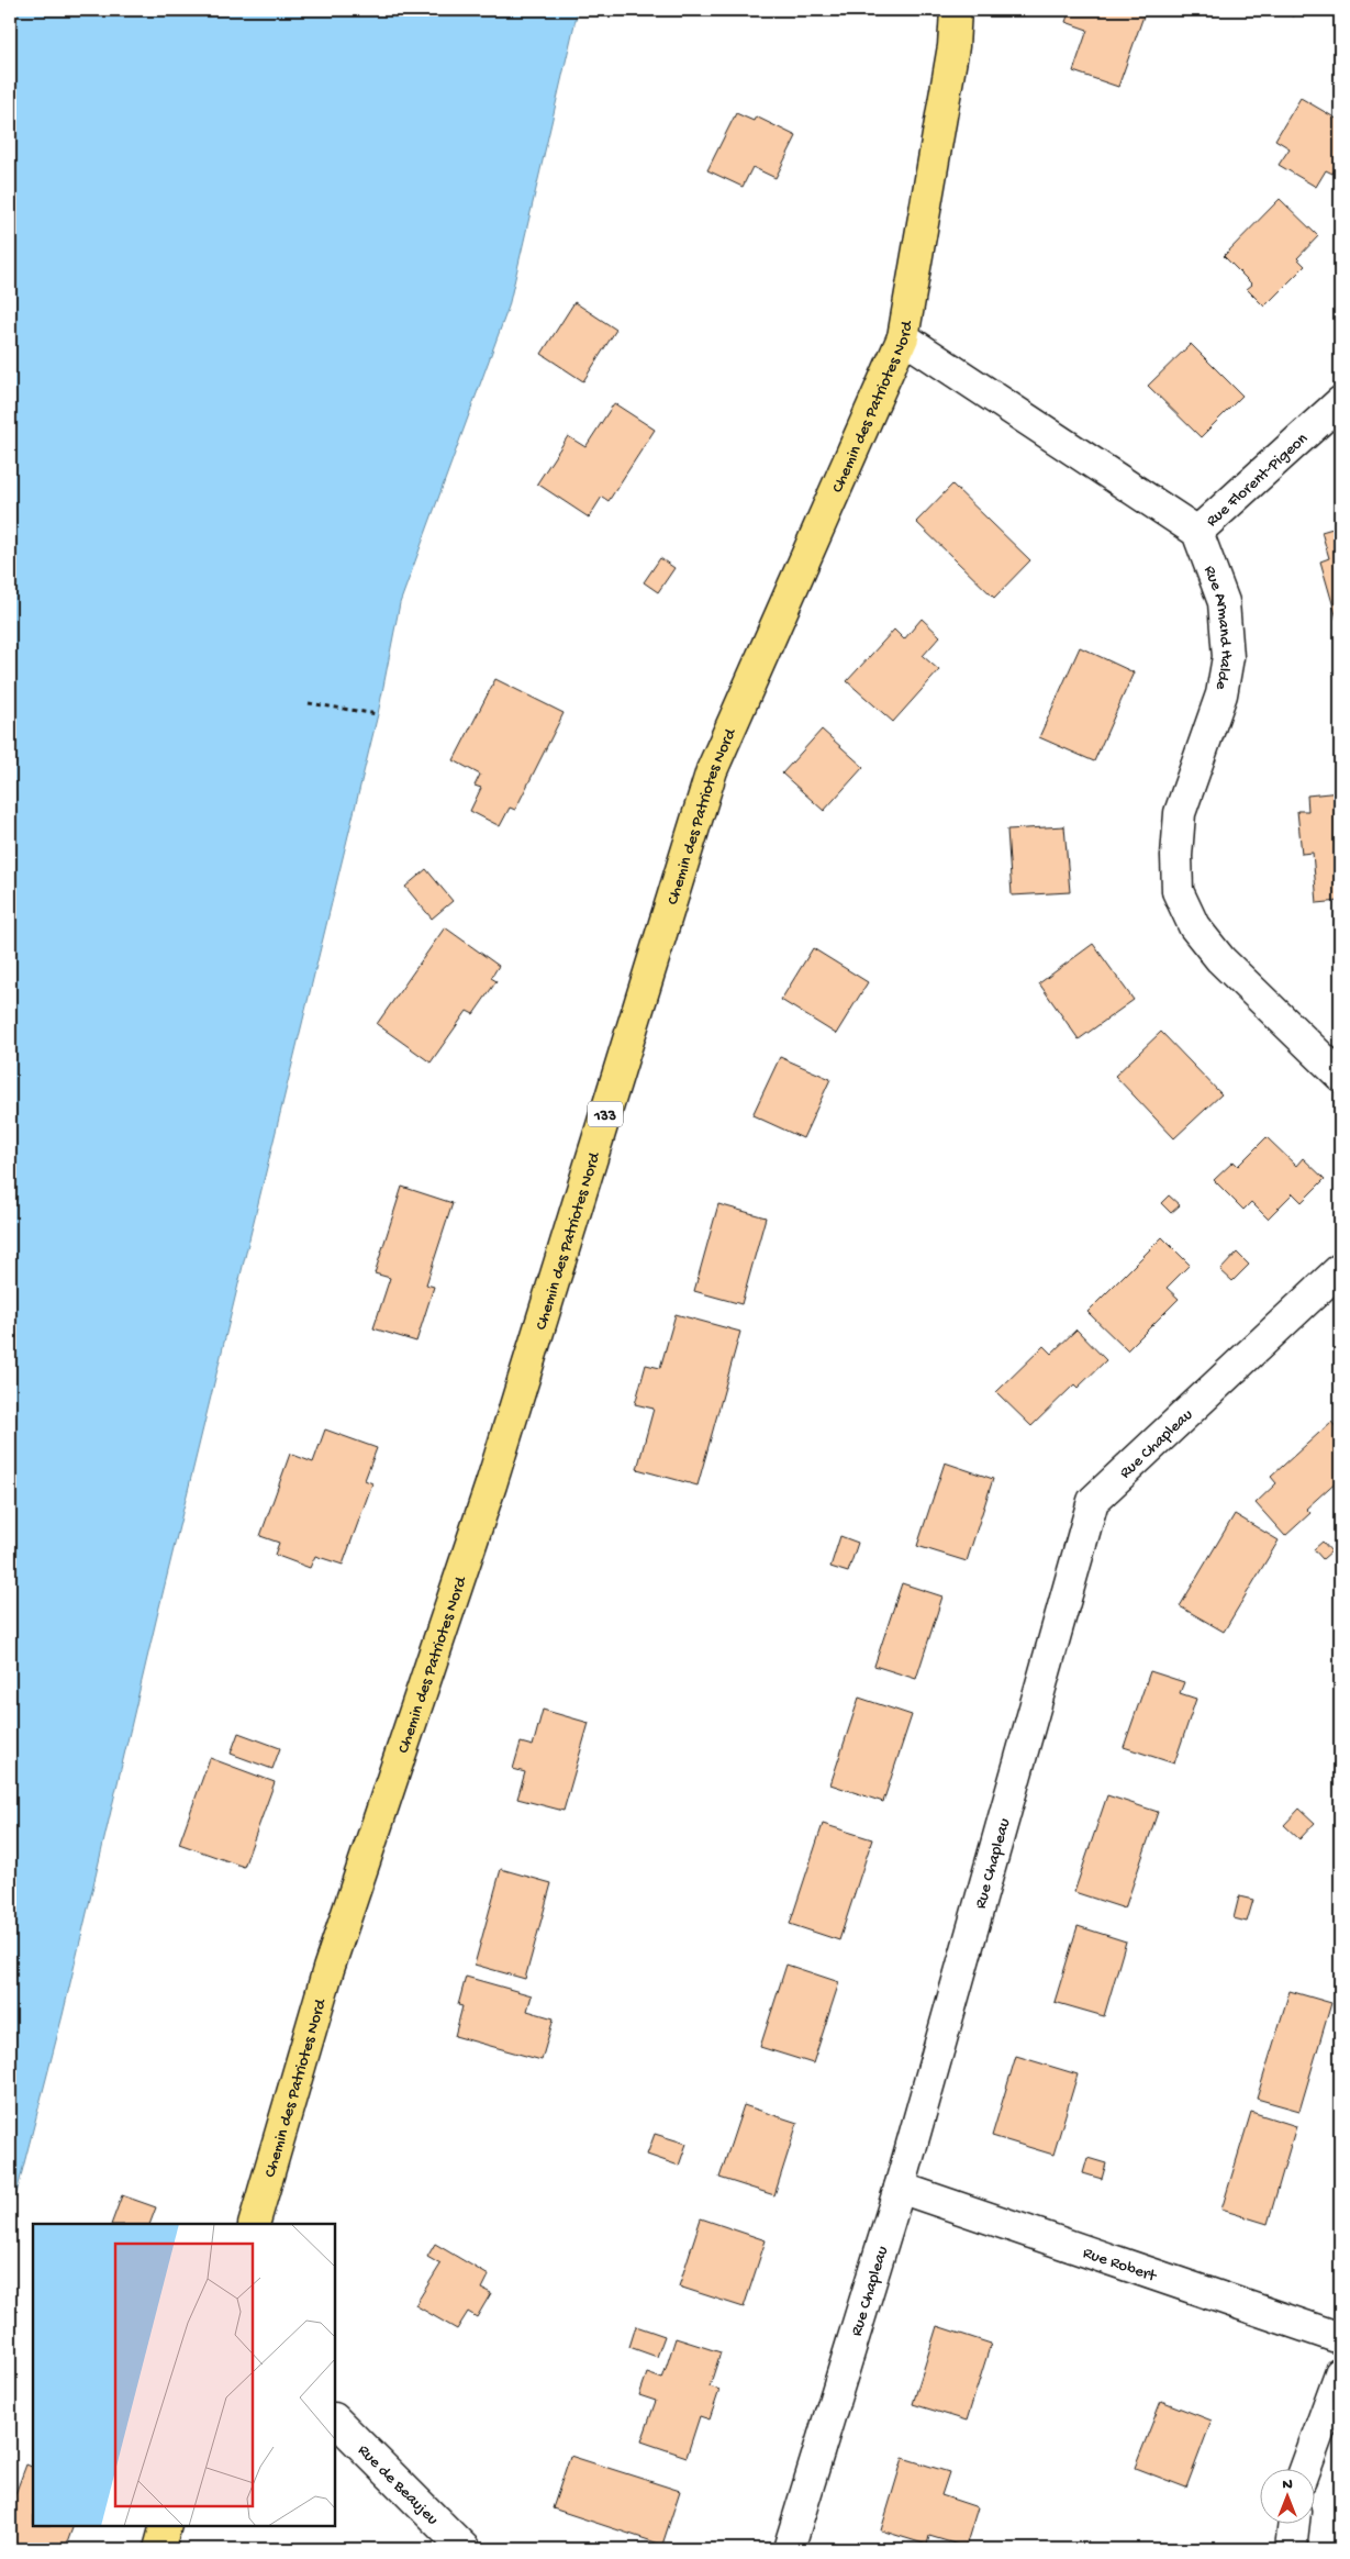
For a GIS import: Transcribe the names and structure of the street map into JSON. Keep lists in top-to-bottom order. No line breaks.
{"streets":{"main road":["Chemin des Patriotes Nord","133"],"street":["Rue Florent-Pigeon","Rue Armand Halde","Rue Chapleau","Rue Robert","Rue de Beaujeu"]},"crossings":[["Rue Florent-Pigeon","Rue Armand Halde"],["Rue Chapleau","Rue Robert"]],"north":"top"}
